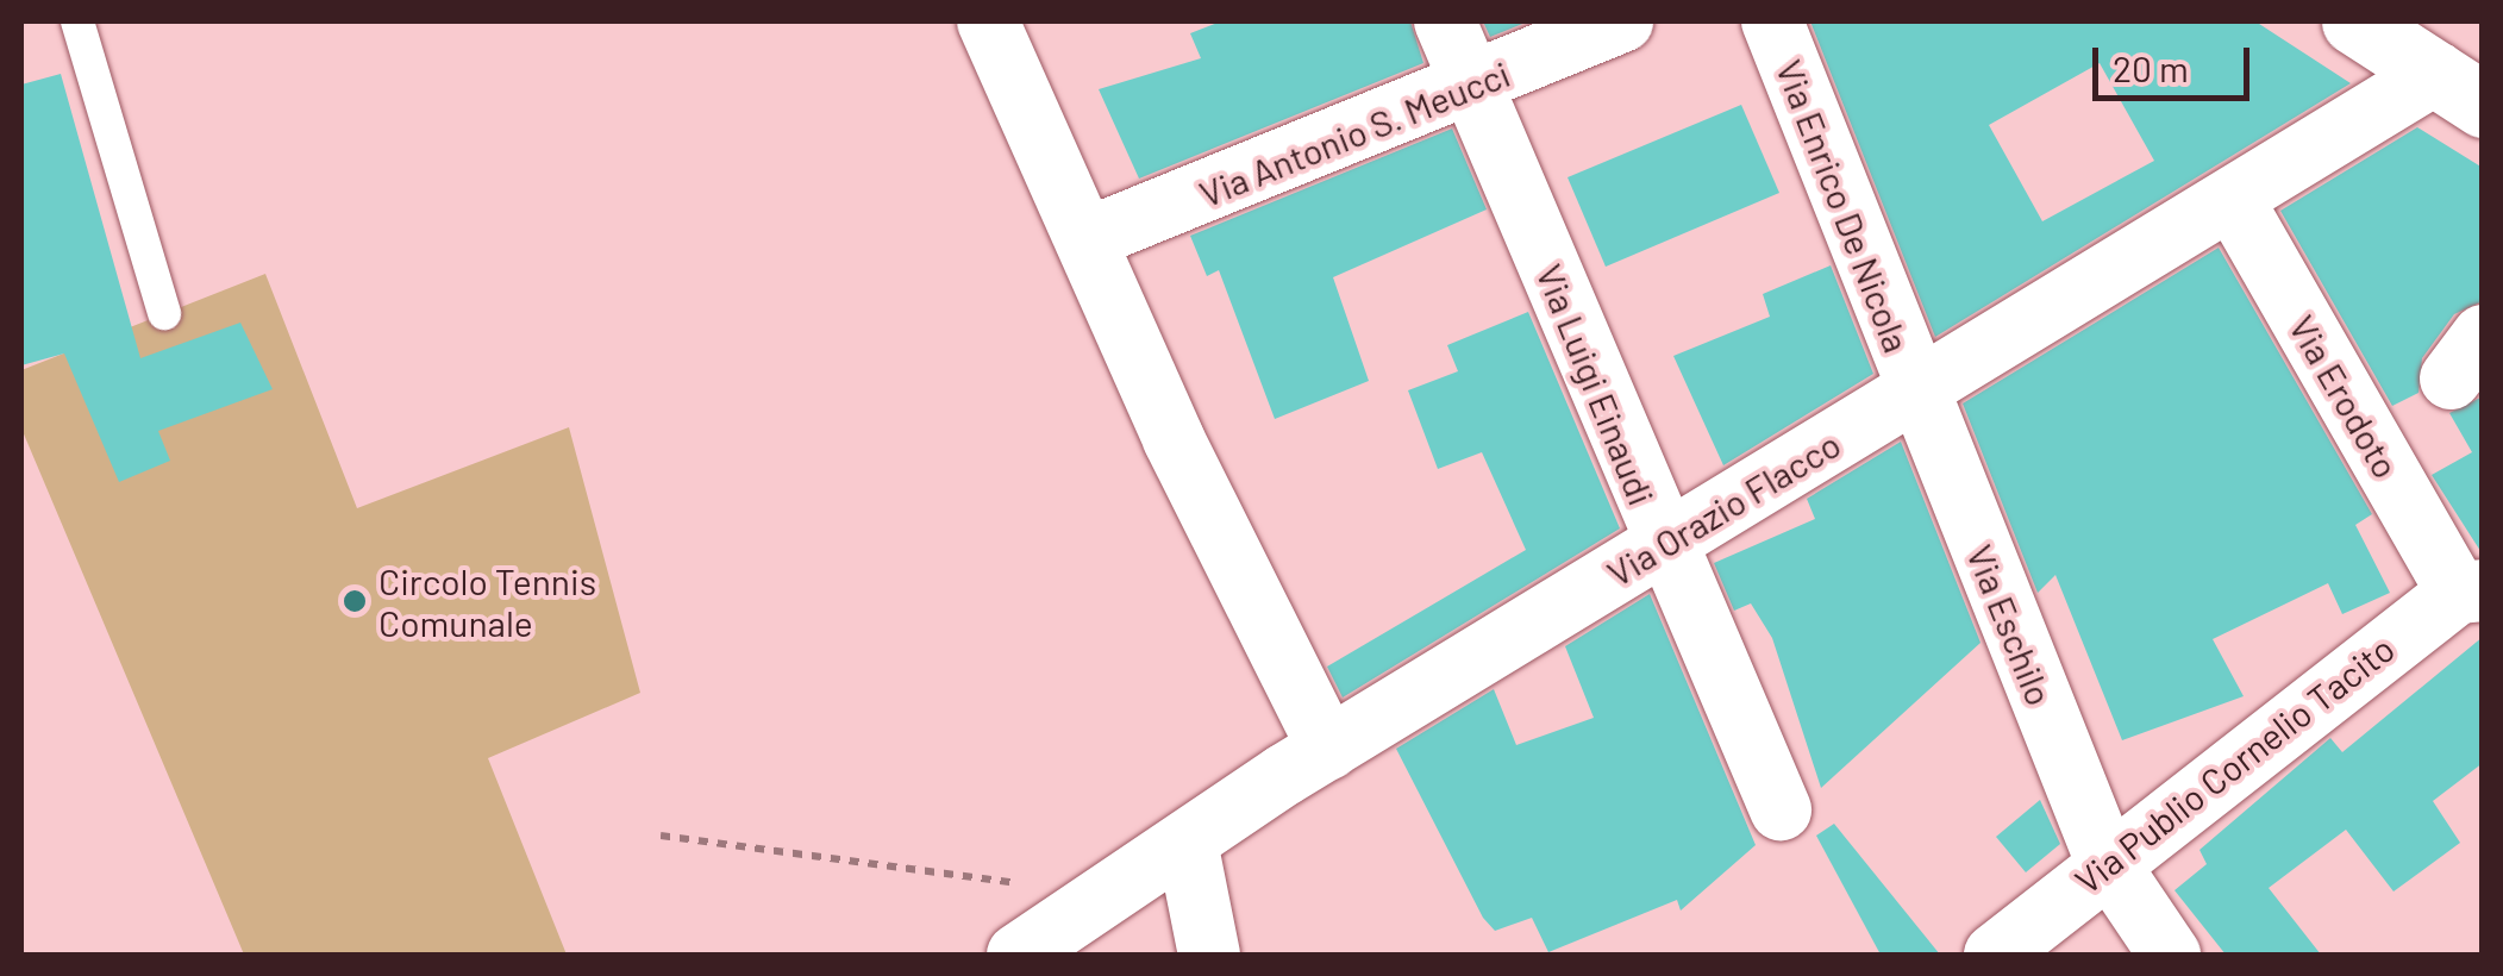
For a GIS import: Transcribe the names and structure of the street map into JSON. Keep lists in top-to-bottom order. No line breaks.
{"streets":{"street":["Via Antonio S. Meucci","Via Enrico De Nicola","Via Luigi Einaudi","Via Erodoto","Via Orazio Flacco","Via Eschilo","Via Publio Cornelio Tacito"]},"crossings":[["Via Antonio S. Meucci","Via Luigi Einaudi"],["Via Enrico De Nicola","Via Orazio Flacco"],["Via Enrico De Nicola","Via Eschilo"],["Via Luigi Einaudi","Via Orazio Flacco"],["Via Erodoto","Via Orazio Flacco"],["Via Erodoto","Via Publio Cornelio Tacito"],["Via Orazio Flacco","Via Eschilo"],["Via Eschilo","Via Publio Cornelio Tacito"]],"places":["Circolo Tennis Comunale"],"scale_bar":"20 m"}
